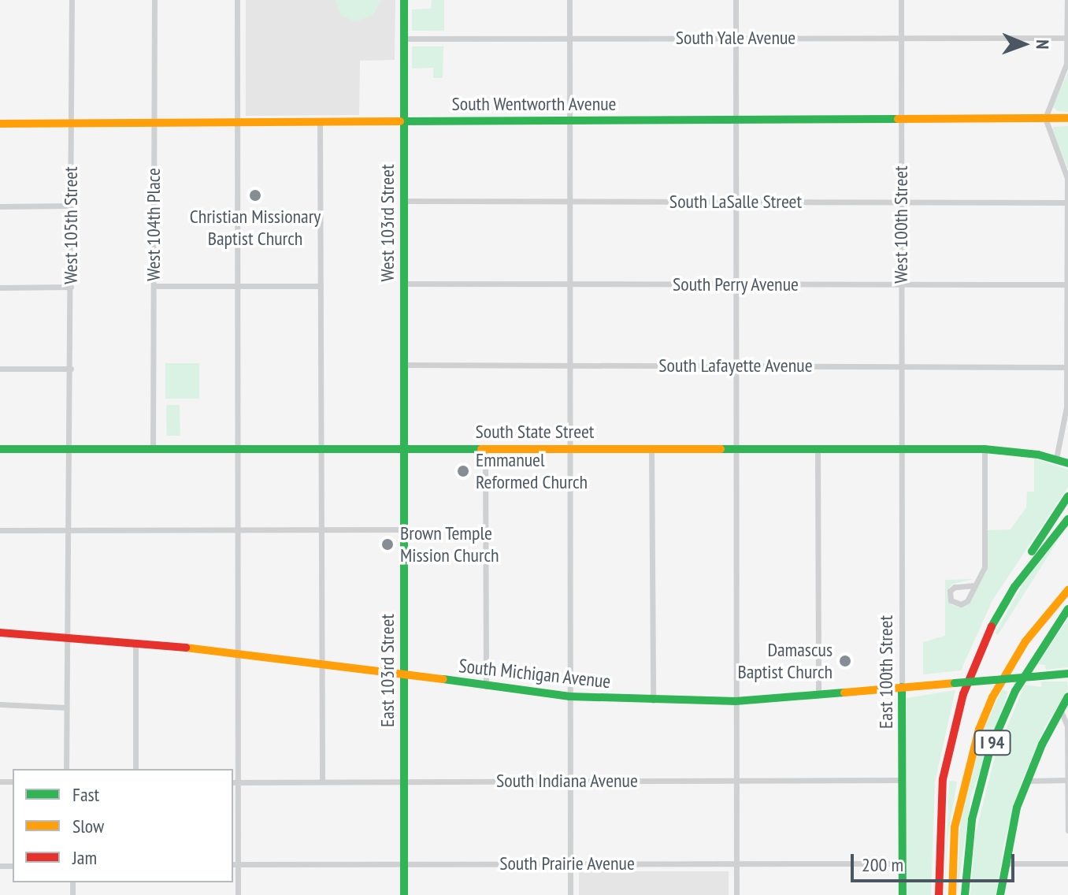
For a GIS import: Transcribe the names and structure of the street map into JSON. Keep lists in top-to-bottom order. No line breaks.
{"streets":{"main road":["South Wentworth Avenue","West 103rd Street","South State Street","East 103rd Street","East 100th Street","South Michigan Avenue","I 94"],"street":["South Yale Avenue","South LaSalle Street","West 104th Place","West 100th Street","West 105th Street","South Perry Avenue","South Lafayette Avenue","South Indiana Avenue","South Prairie Avenue"]},"crossings":[["South Yale Avenue","West 103rd Street"],["South Yale Avenue","West 100th Street"],["South Wentworth Avenue","West 103rd Street"],["South Wentworth Avenue","West 104th Place"],["South Wentworth Avenue","West 100th Street"],["South Wentworth Avenue","West 105th Street"],["South LaSalle Street","West 103rd Street"],["South LaSalle Street","West 100th Street"],["West 103rd Street","South Perry Avenue"],["West 103rd Street","South Lafayette Avenue"],["West 103rd Street","South State Street"],["West 103rd Street","East 103rd Street"],["West 104th Place","South State Street"],["West 100th Street","South Perry Avenue"],["West 100th Street","South Lafayette Avenue"],["West 100th Street","South State Street"],["West 100th Street","East 100th Street"],["West 105th Street","South State Street"],["West 105th Street","South Michigan Avenue"],["South State Street","East 103rd Street"],["South State Street","East 100th Street"],["East 103rd Street","South Michigan Avenue"],["East 103rd Street","South Indiana Avenue"],["East 103rd Street","South Prairie Avenue"],["East 100th Street","South Michigan Avenue"],["East 100th Street","South Indiana Avenue"],["East 100th Street","South Prairie Avenue"]],"places":["Christian Missionary Baptist Church","Emmanuel Reformed Church","Brown Temple Mission Church","Damascus Baptist Church"],"legend":["Fast","Slow","Jam"],"scale_bar":"200 m","north":"right"}
